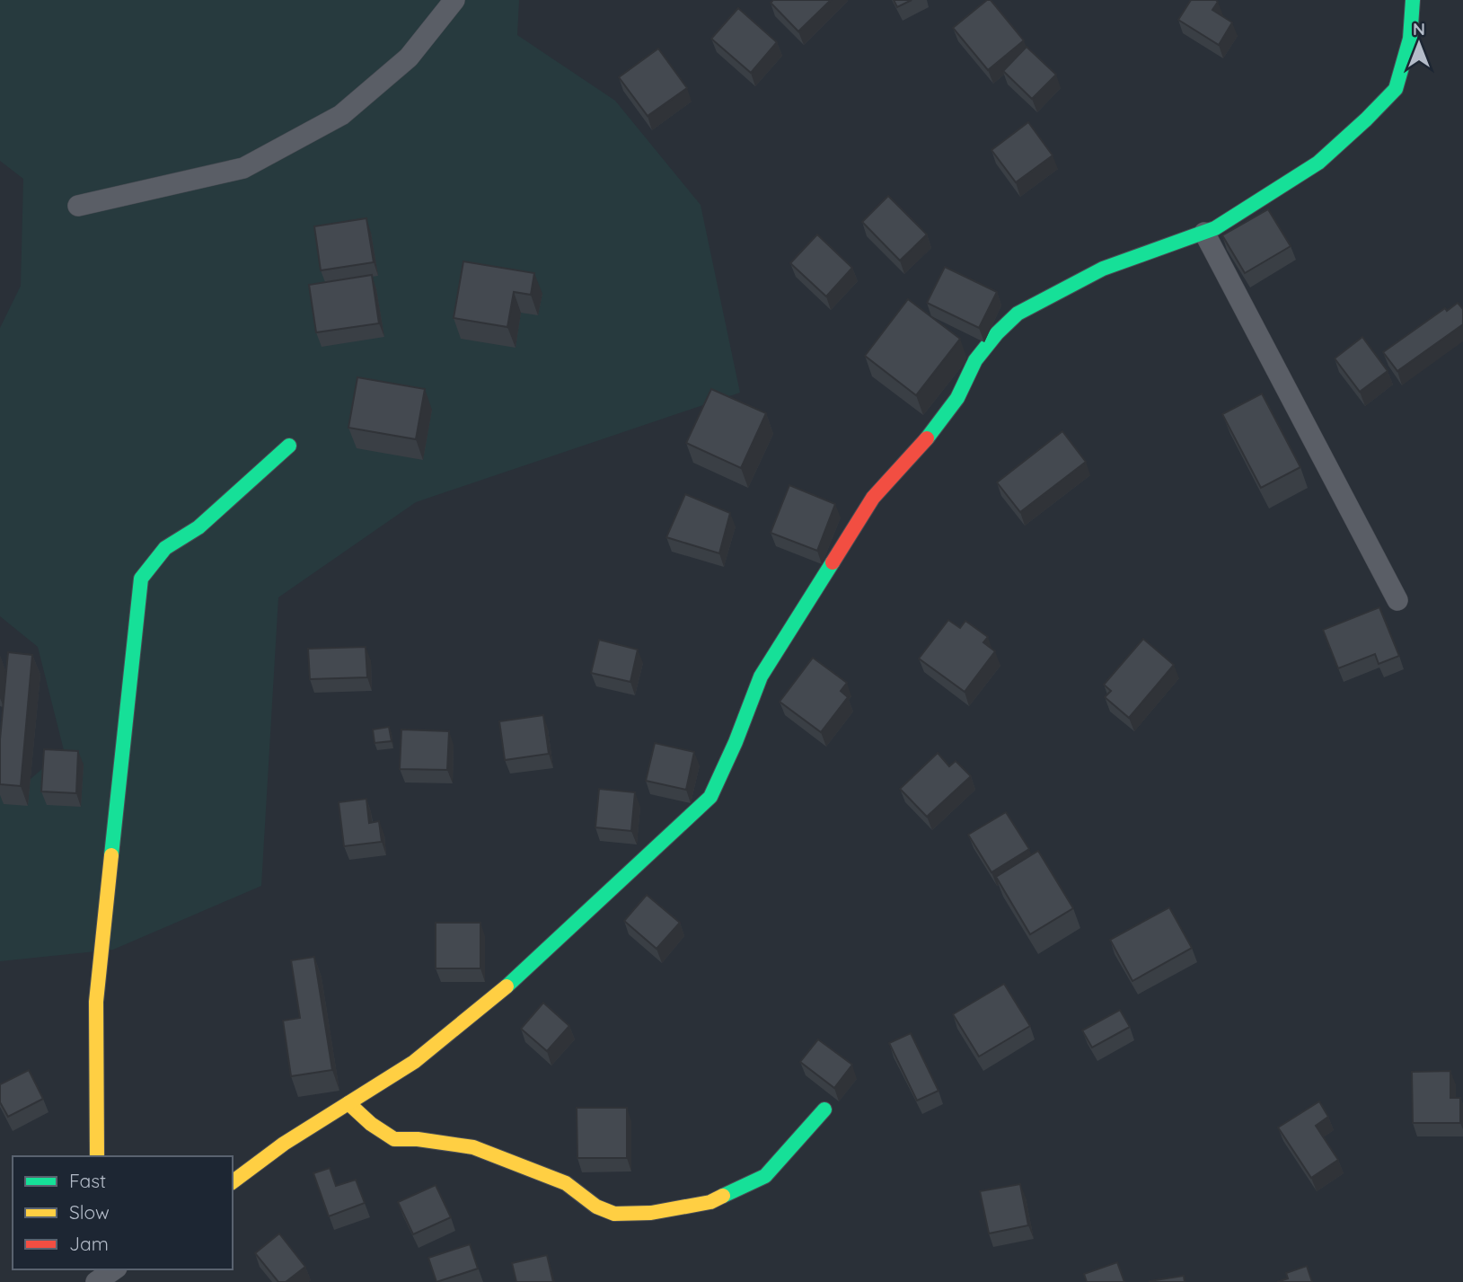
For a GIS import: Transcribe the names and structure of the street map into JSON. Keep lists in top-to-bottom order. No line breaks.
{"legend":["Fast","Slow","Jam"],"north":"top"}
